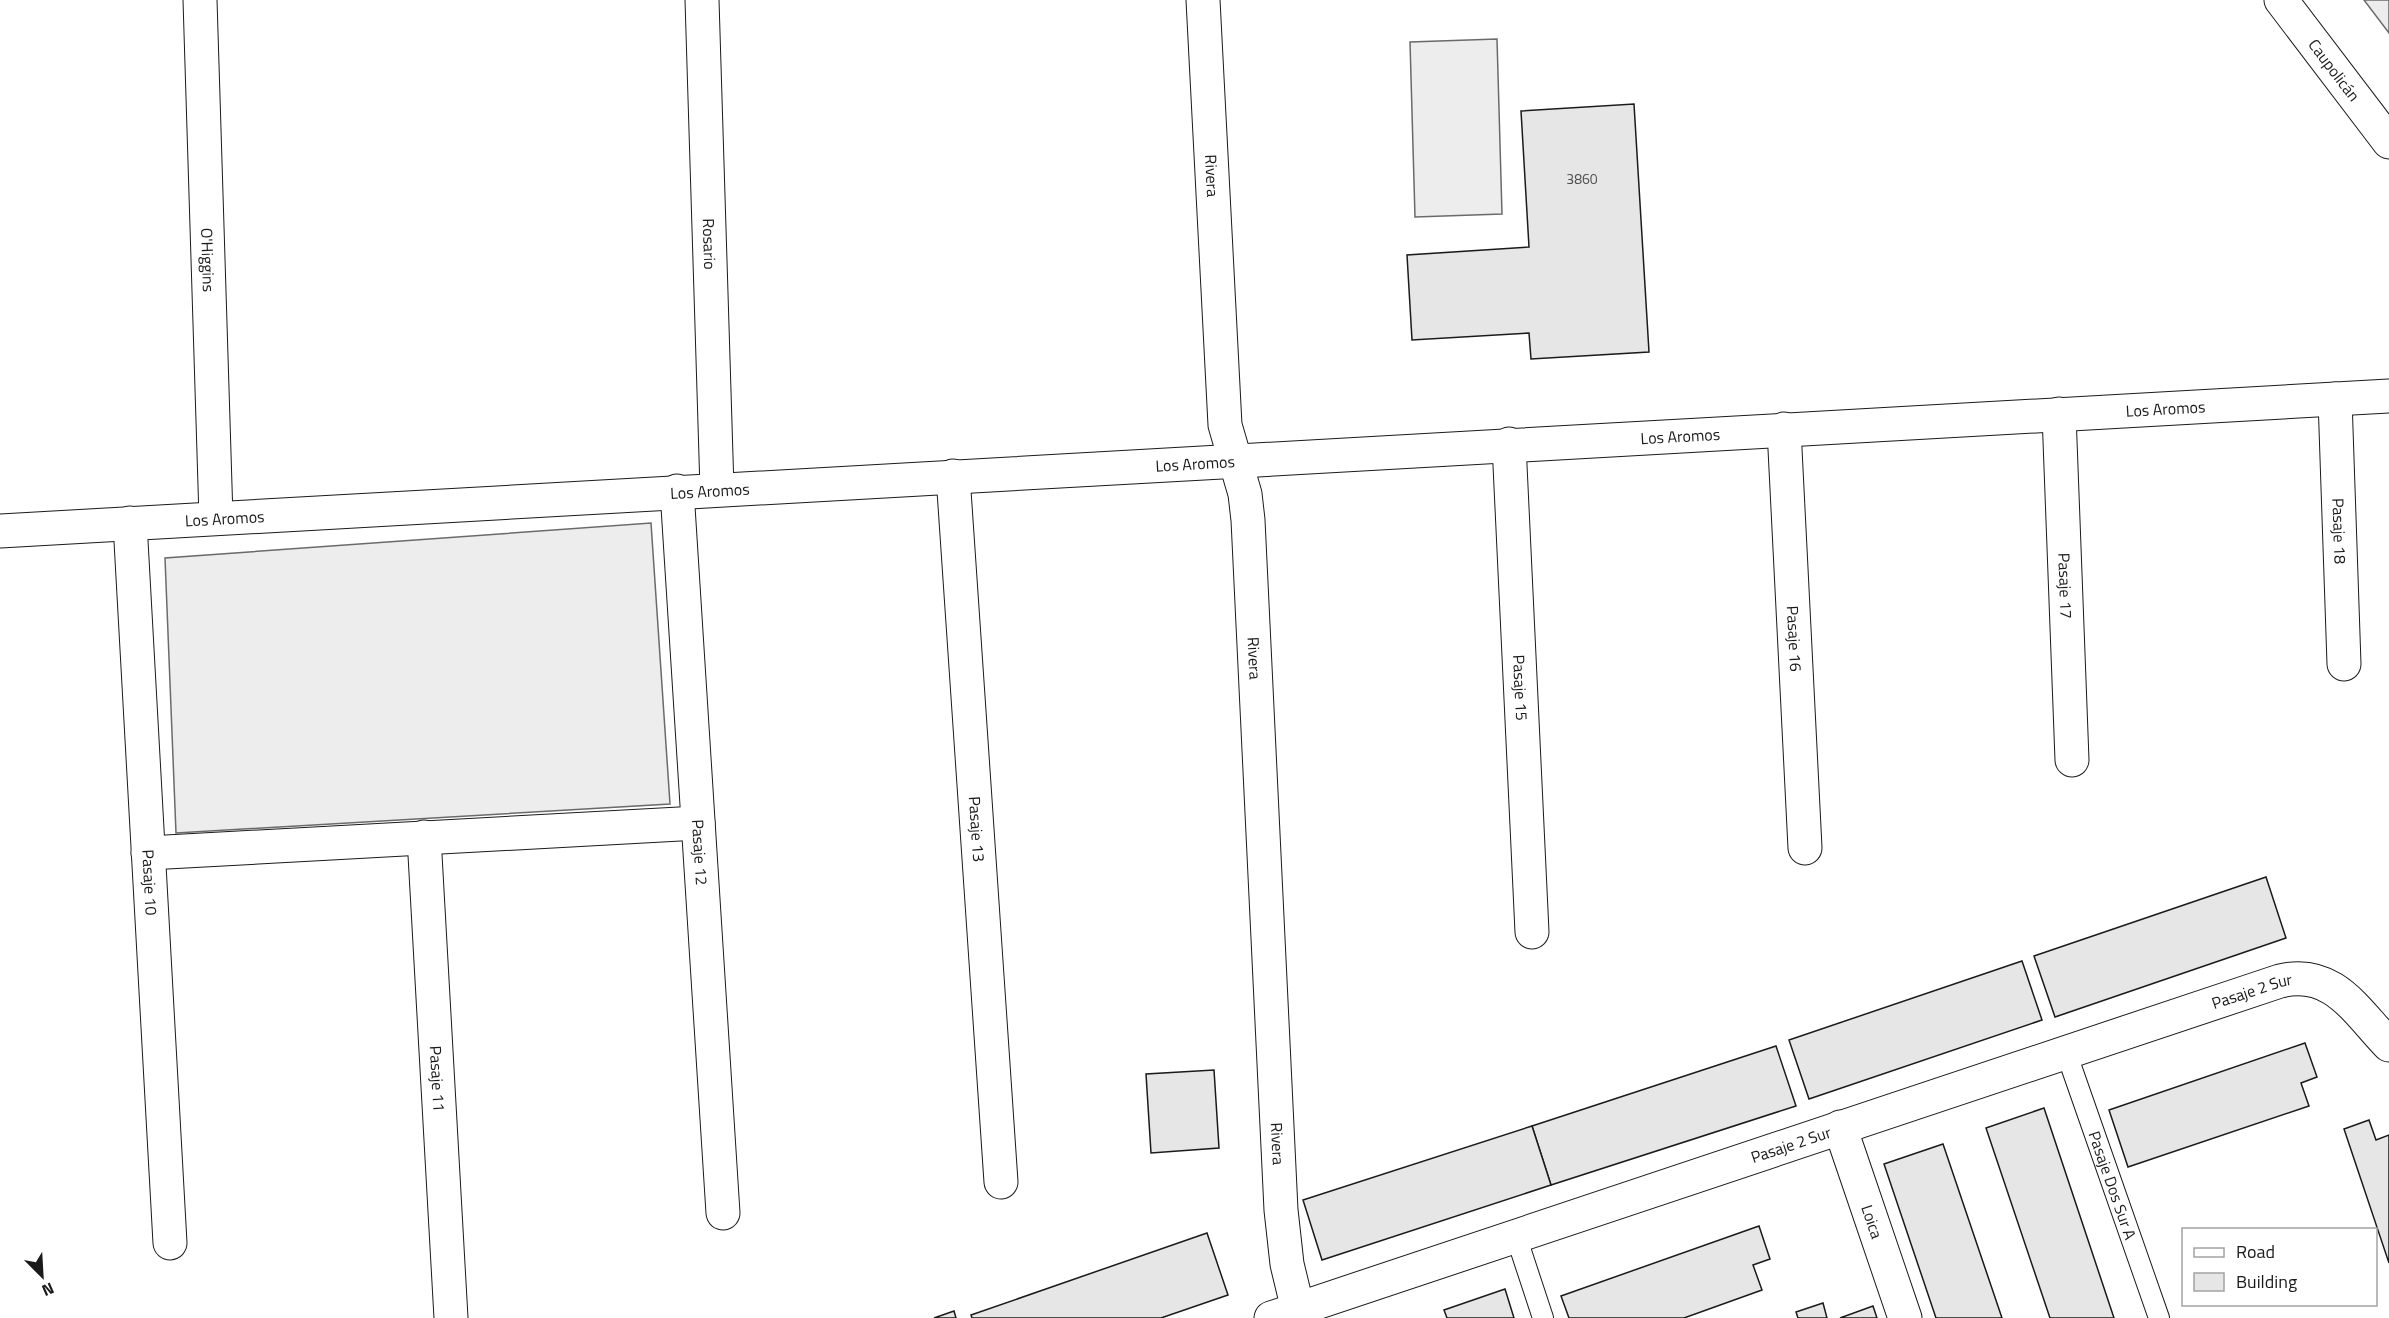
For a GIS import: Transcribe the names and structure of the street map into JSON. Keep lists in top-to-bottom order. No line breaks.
{"streets":{"street":["Caupolicán","Rivera","Rosario","O'Higgins","Los Aromos","Pasaje 18","Pasaje 17","Pasaje 16","Pasaje 15","Pasaje 13","Pasaje 12","Pasaje 10","Pasaje 2 Sur","Pasaje 11","Loica"],"lane":["Pasaje Dos Sur A"]},"crossings":[["Rivera","Los Aromos"],["Rivera","Pasaje 2 Sur"],["Rosario","Los Aromos"],["O'Higgins","Los Aromos"],["Los Aromos","Pasaje 18"],["Los Aromos","Pasaje 17"],["Los Aromos","Pasaje 16"],["Los Aromos","Pasaje 15"],["Los Aromos","Pasaje 13"],["Los Aromos","Pasaje 12"],["Los Aromos","Pasaje 10"],["Pasaje 2 Sur","Pasaje Dos Sur A"],["Pasaje 2 Sur","Loica"]],"house_numbers":["3860"],"legend":["Road","Building"],"north":"bottom right"}
